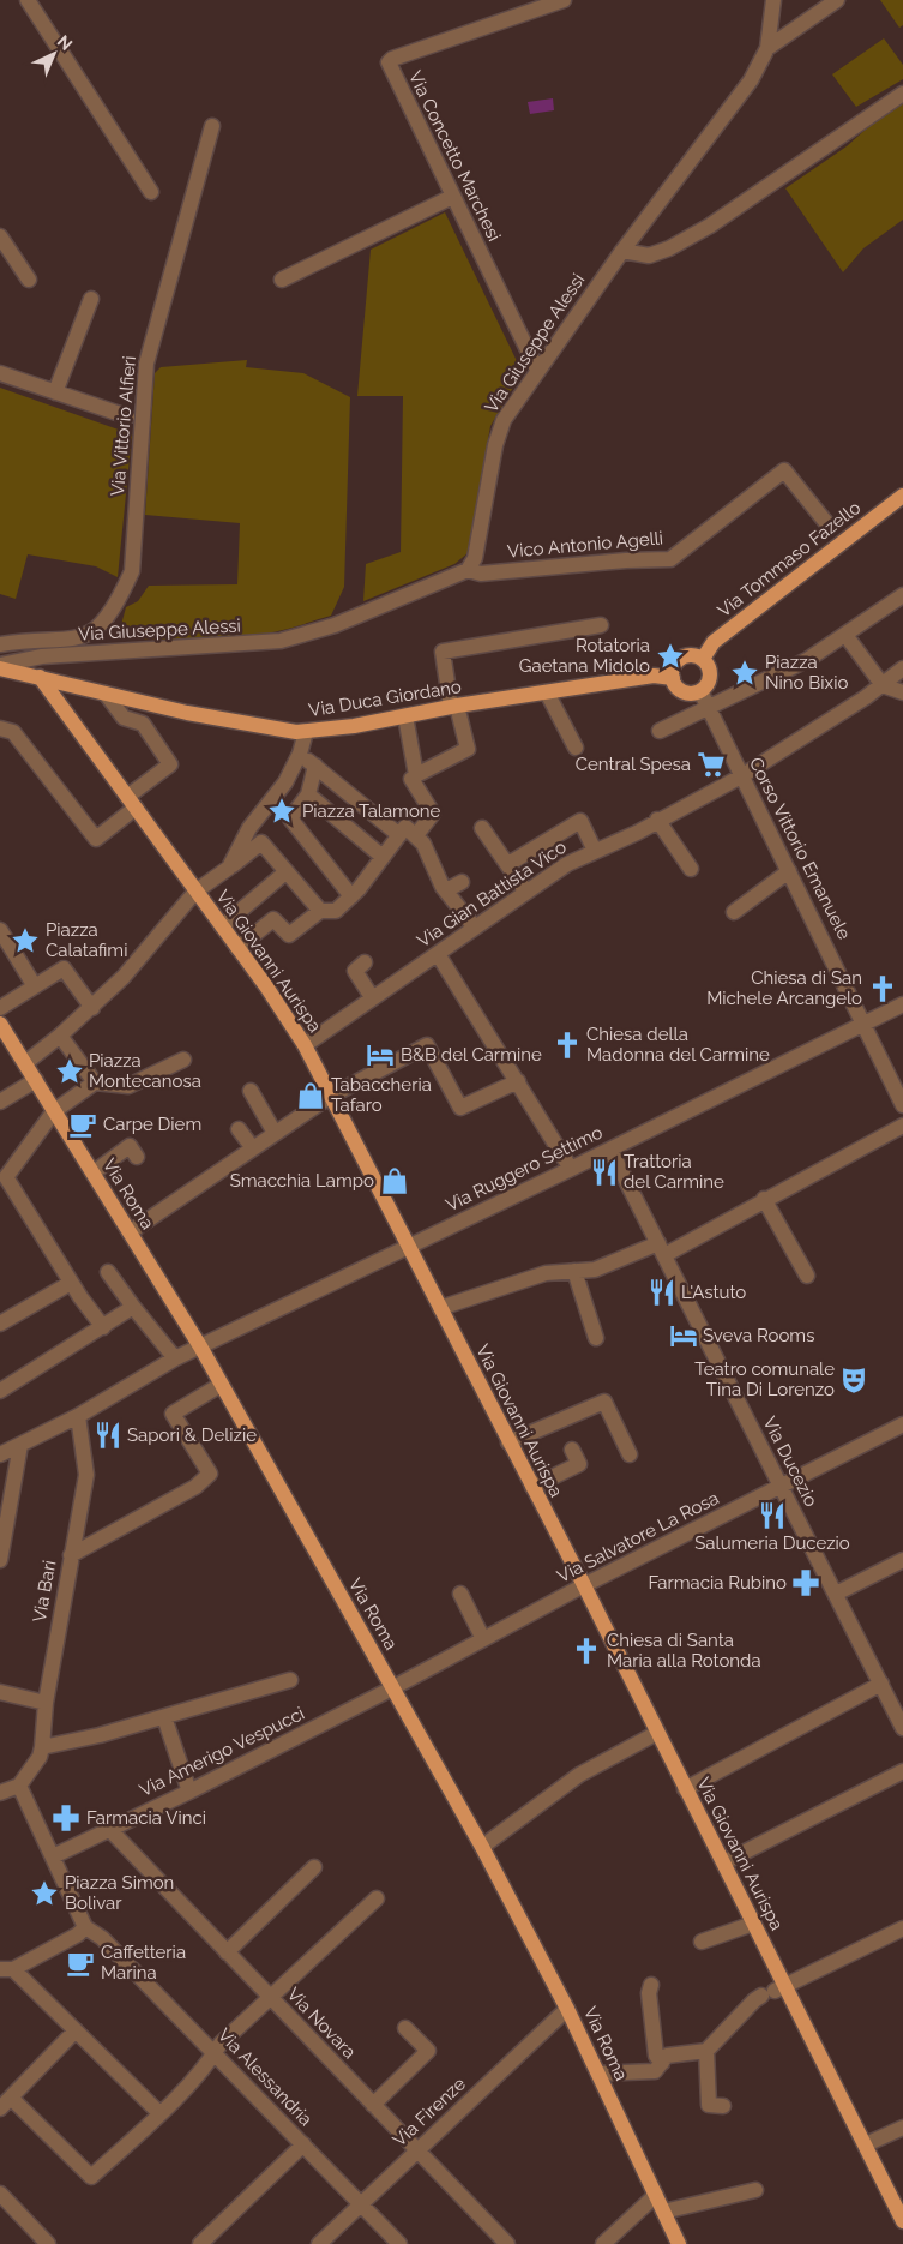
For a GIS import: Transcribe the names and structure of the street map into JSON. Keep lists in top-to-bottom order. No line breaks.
{"streets":{"main road":["Via Tommaso Fazello","Via Duca Giordano","Via Giovanni Aurispa","Via Roma"],"street":["Via Concetto Marchesi","Via Giuseppe Alessi","Via Vittorio Alfieri","Vico Antonio Agelli","Corso Vittorio Emanuele","Via Gian Battista Vico","Via Ruggero Settimo","Via Ducezio","Via Salvatore La Rosa","Via Bari","Via Amerigo Vespucci","Via Novara","Via Alessandria","Via Firenze"]},"crossings":[["Via Concetto Marchesi","Via Giuseppe Alessi"],["Via Giuseppe Alessi","Vico Antonio Agelli"],["Via Giuseppe Alessi","Via Duca Giordano"],["Via Tommaso Fazello","Via Duca Giordano"],["Via Tommaso Fazello","Corso Vittorio Emanuele"],["Via Duca Giordano","Corso Vittorio Emanuele"],["Via Duca Giordano","Via Giovanni Aurispa"],["Corso Vittorio Emanuele","Via Gian Battista Vico"],["Corso Vittorio Emanuele","Via Ruggero Settimo"],["Via Gian Battista Vico","Via Giovanni Aurispa"],["Via Giovanni Aurispa","Via Ruggero Settimo"],["Via Giovanni Aurispa","Via Salvatore La Rosa"],["Via Ruggero Settimo","Via Roma"],["Via Ruggero Settimo","Via Ducezio"],["Via Ruggero Settimo","Via Bari"],["Via Roma","Via Salvatore La Rosa"],["Via Roma","Via Amerigo Vespucci"],["Via Roma","Via Firenze"],["Via Ducezio","Via Salvatore La Rosa"],["Via Salvatore La Rosa","Via Amerigo Vespucci"],["Via Amerigo Vespucci","Via Novara"],["Via Novara","Via Firenze"],["Via Alessandria","Via Firenze"]],"places":{"place":["Rotatoria Gaetana Midolo","Piazza Nino Bixio","Piazza Talamone","Piazza Calatafimi","Piazza Montecanosa","Piazza Simon Bolivar"],"supermarket":["Central Spesa"],"church":["Chiesa di San Michele Arcangelo","Chiesa della Madonna del Carmine","Chiesa di Santa Maria alla Rotonda"],"hotel":["B&B del Carmine","Sveva Rooms"],"shop":["Tabaccheria Tafaro","Smacchia Lampo"],"cafe":["Carpe Diem","Caffetteria Marina"],"restaurant":["Trattoria del Carmine","L'Astuto","Sapori & Delizie","Salumeria Ducezio"],"theatre":["Teatro comunale Tina Di Lorenzo"],"pharmacy":["Farmacia Rubino","Farmacia Vinci"]},"north":"top right"}
